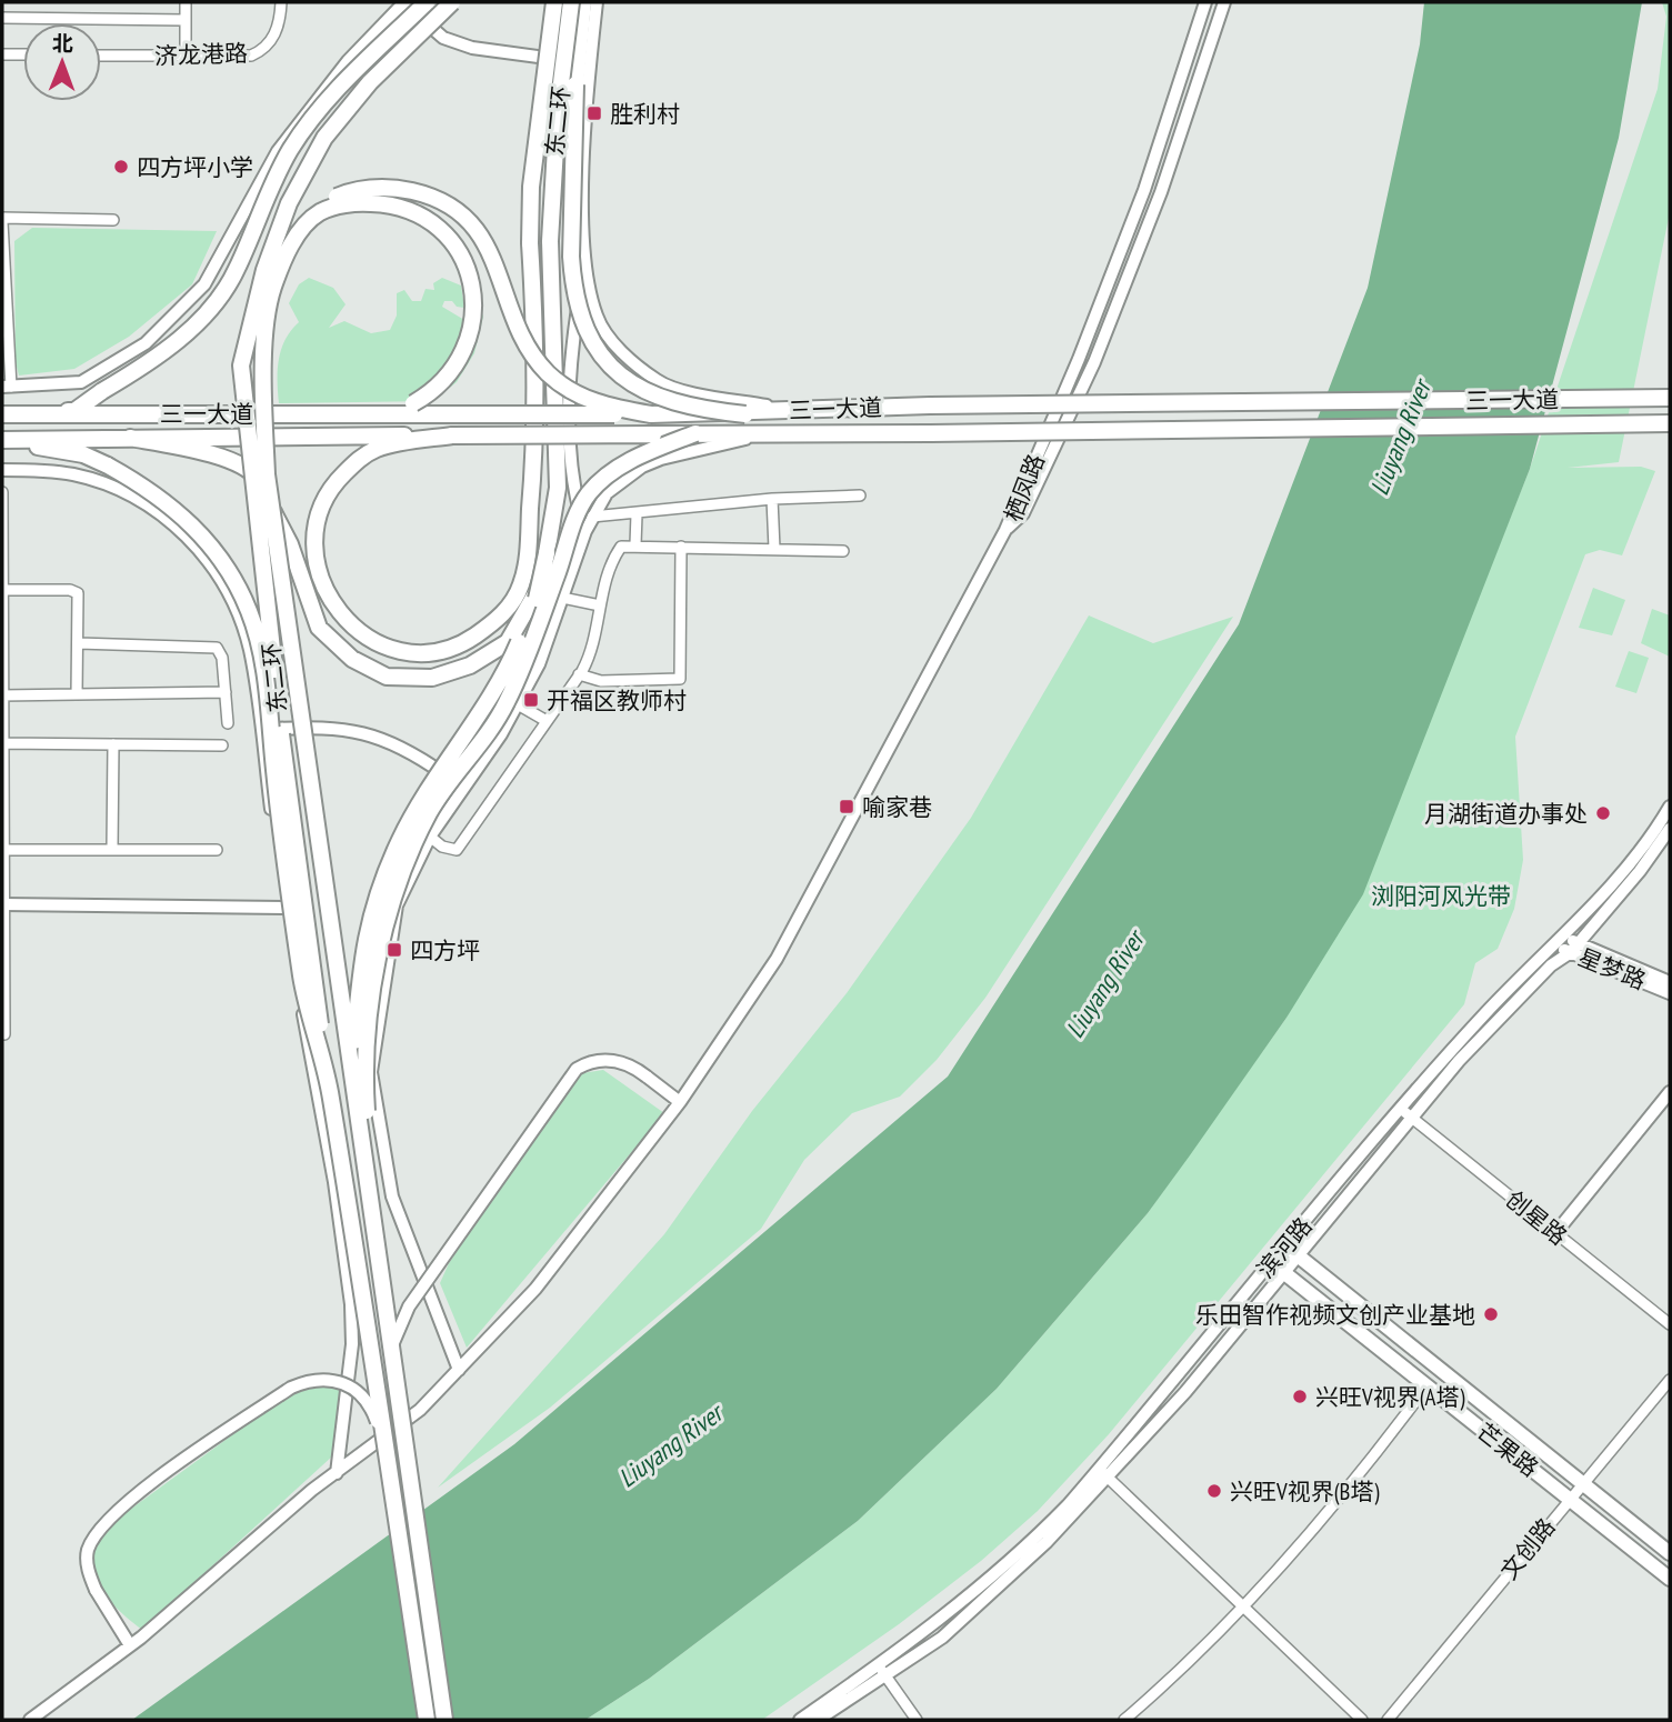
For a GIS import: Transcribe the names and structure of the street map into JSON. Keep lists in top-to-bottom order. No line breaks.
{"streets":{"highway":["东二环","三一大道"],"main road":["芒果路"],"street":["济龙港路","栖凤路","星梦路","创星路","滨河路","文创路"]},"crossings":[["星梦路","滨河路"],["创星路","滨河路"],["滨河路","芒果路"],["芒果路","文创路"]],"water":["Liuyang River"],"parks":["浏阳河风光带"],"places":{"transit":["胜利村","开福区教师村","喻家巷","四方坪"],"other":["四方坪小学","月湖街道办事处","乐田智作视频文创产业基地","兴旺V视界(A塔)","兴旺V视界(B塔)"]},"north":"top"}
